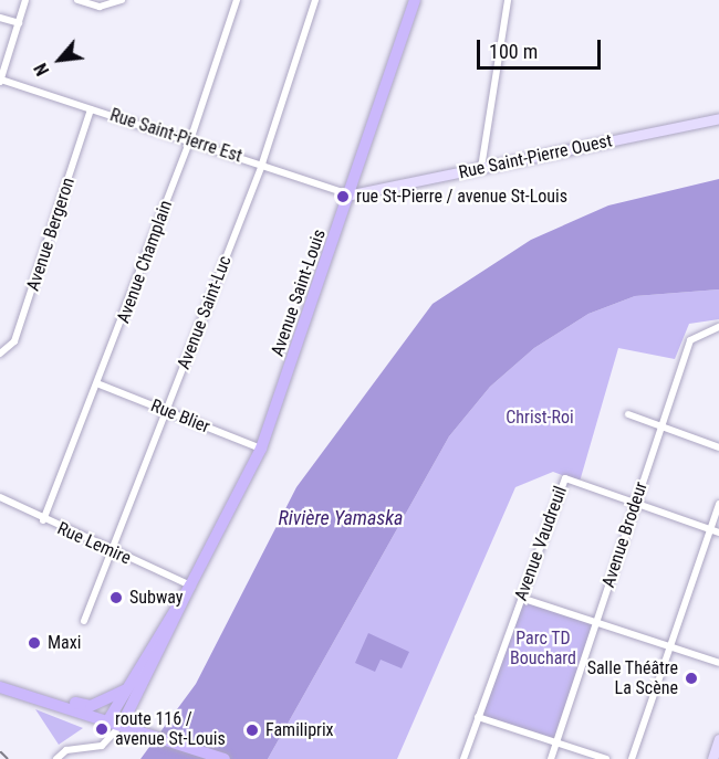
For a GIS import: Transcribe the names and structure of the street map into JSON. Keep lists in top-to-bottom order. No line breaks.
{"streets":{"main road":["Avenue Saint-Louis"],"street":["Rue Saint-Pierre Est","Rue Saint-Pierre Ouest","Avenue Bergeron","Avenue Champlain","Avenue Saint-Luc","Rue Blier","Avenue Brodeur","Rue Lemire","Avenue Vaudreuil"]},"crossings":[["Rue Saint-Pierre Est","Rue Saint-Pierre Ouest"],["Rue Saint-Pierre Est","Avenue Bergeron"],["Rue Saint-Pierre Est","Avenue Champlain"],["Rue Saint-Pierre Est","Avenue Saint-Louis"],["Rue Saint-Pierre Est","Avenue Saint-Luc"],["Rue Saint-Pierre Ouest","Avenue Saint-Louis"],["Avenue Champlain","Rue Blier"],["Avenue Champlain","Rue Lemire"],["Avenue Saint-Louis","Rue Blier"],["Avenue Saint-Louis","Rue Lemire"],["Avenue Saint-Luc","Rue Blier"],["Avenue Saint-Luc","Rue Lemire"],["Avenue Brodeur","Avenue Vaudreuil"]],"water":["Rivière Yamaska"],"parks":["Christ-Roi","Parc TD Bouchard"],"places":["rue St-Pierre / avenue St-Louis","Subway","Maxi","Salle Théâtre La Scène","route 116 / avenue St-Louis","Familiprix"],"scale_bar":"100 m","north":"bottom left"}
